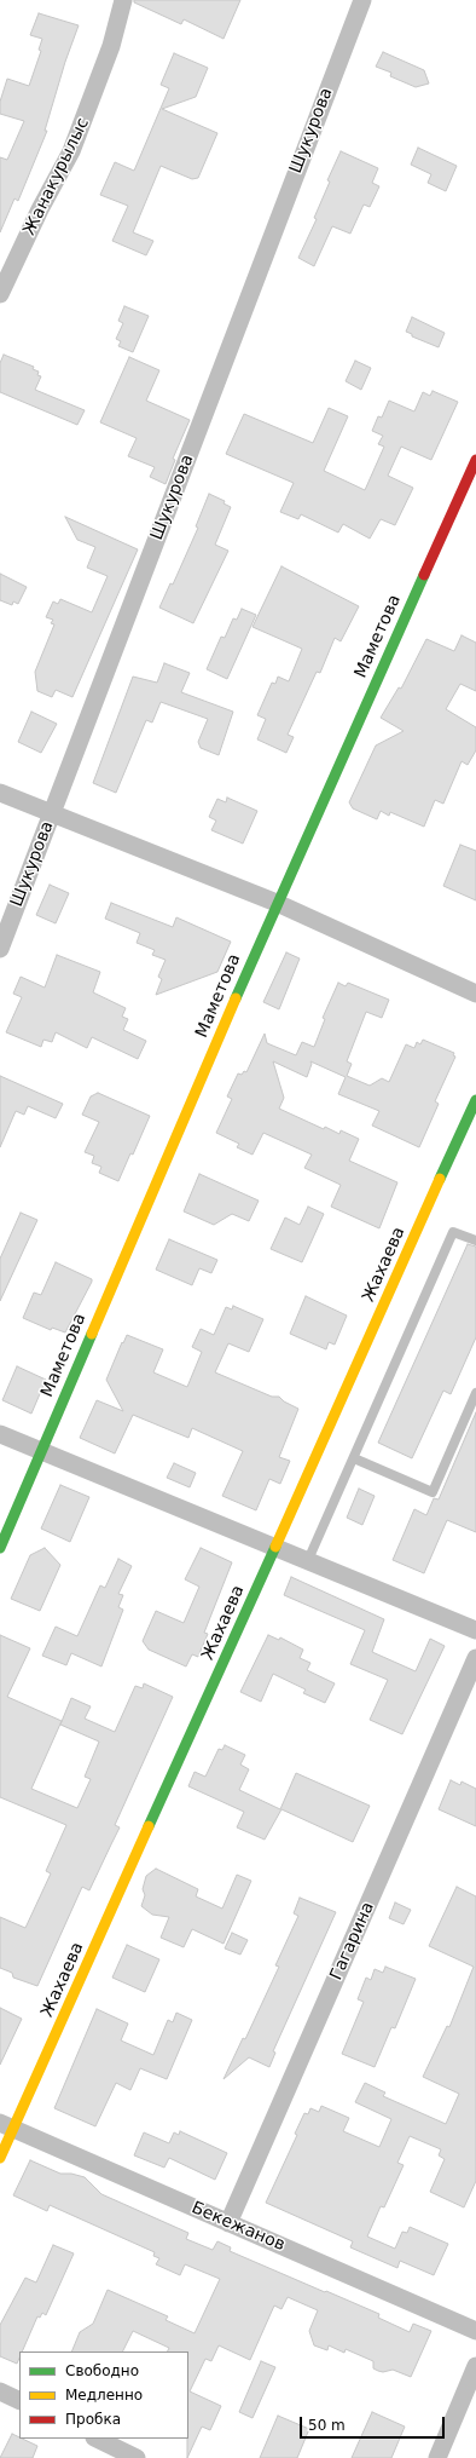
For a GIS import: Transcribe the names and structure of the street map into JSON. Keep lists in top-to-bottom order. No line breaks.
{"streets":{"street":["Шукурова","Жанакурылыс","Маметова","Жахаева","Гагарина","Бекежанов"]},"crossings":[["Жахаева","Бекежанов"],["Гагарина","Бекежанов"]],"legend":["Свободно","Медленно","Пробка"],"scale_bar":"50 m"}
